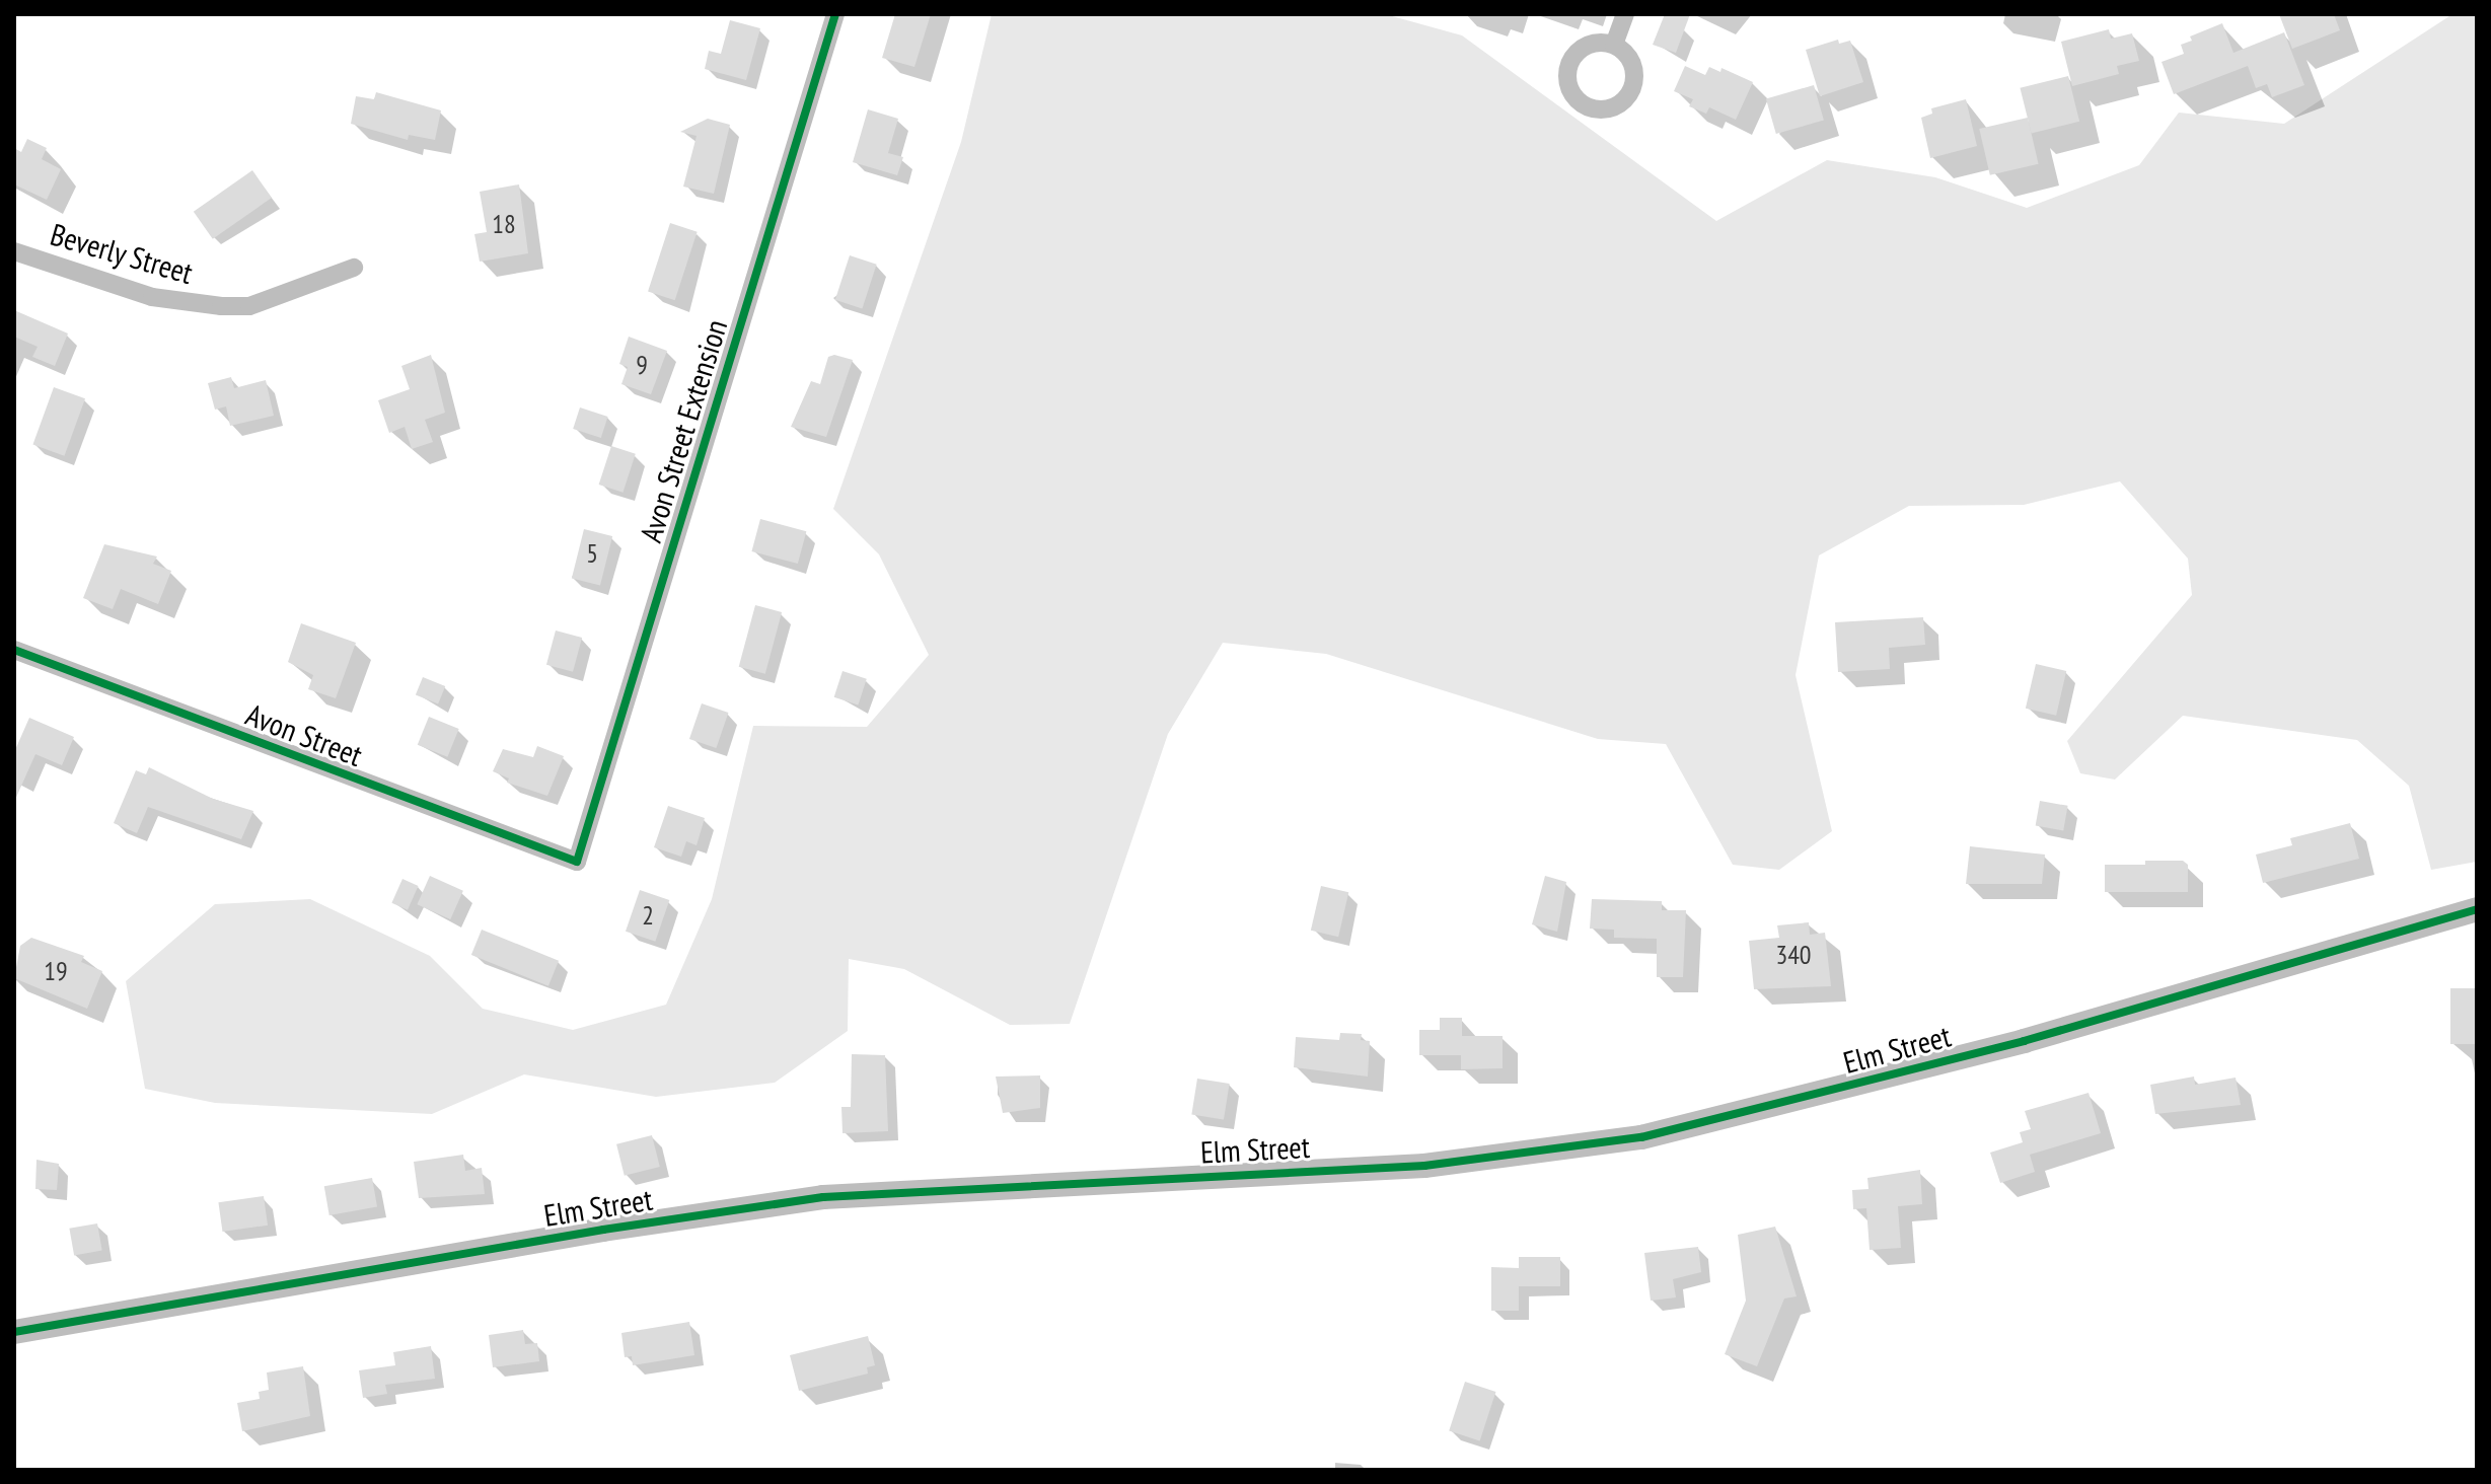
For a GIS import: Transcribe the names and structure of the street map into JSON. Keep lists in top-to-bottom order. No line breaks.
{"streets":{"street":["Beverly Street","Avon Street Extension","Avon Street","Elm Street"]},"crossings":[["Avon Street Extension","Avon Street"]],"house_numbers":["18","9","5","2","340","19"]}
